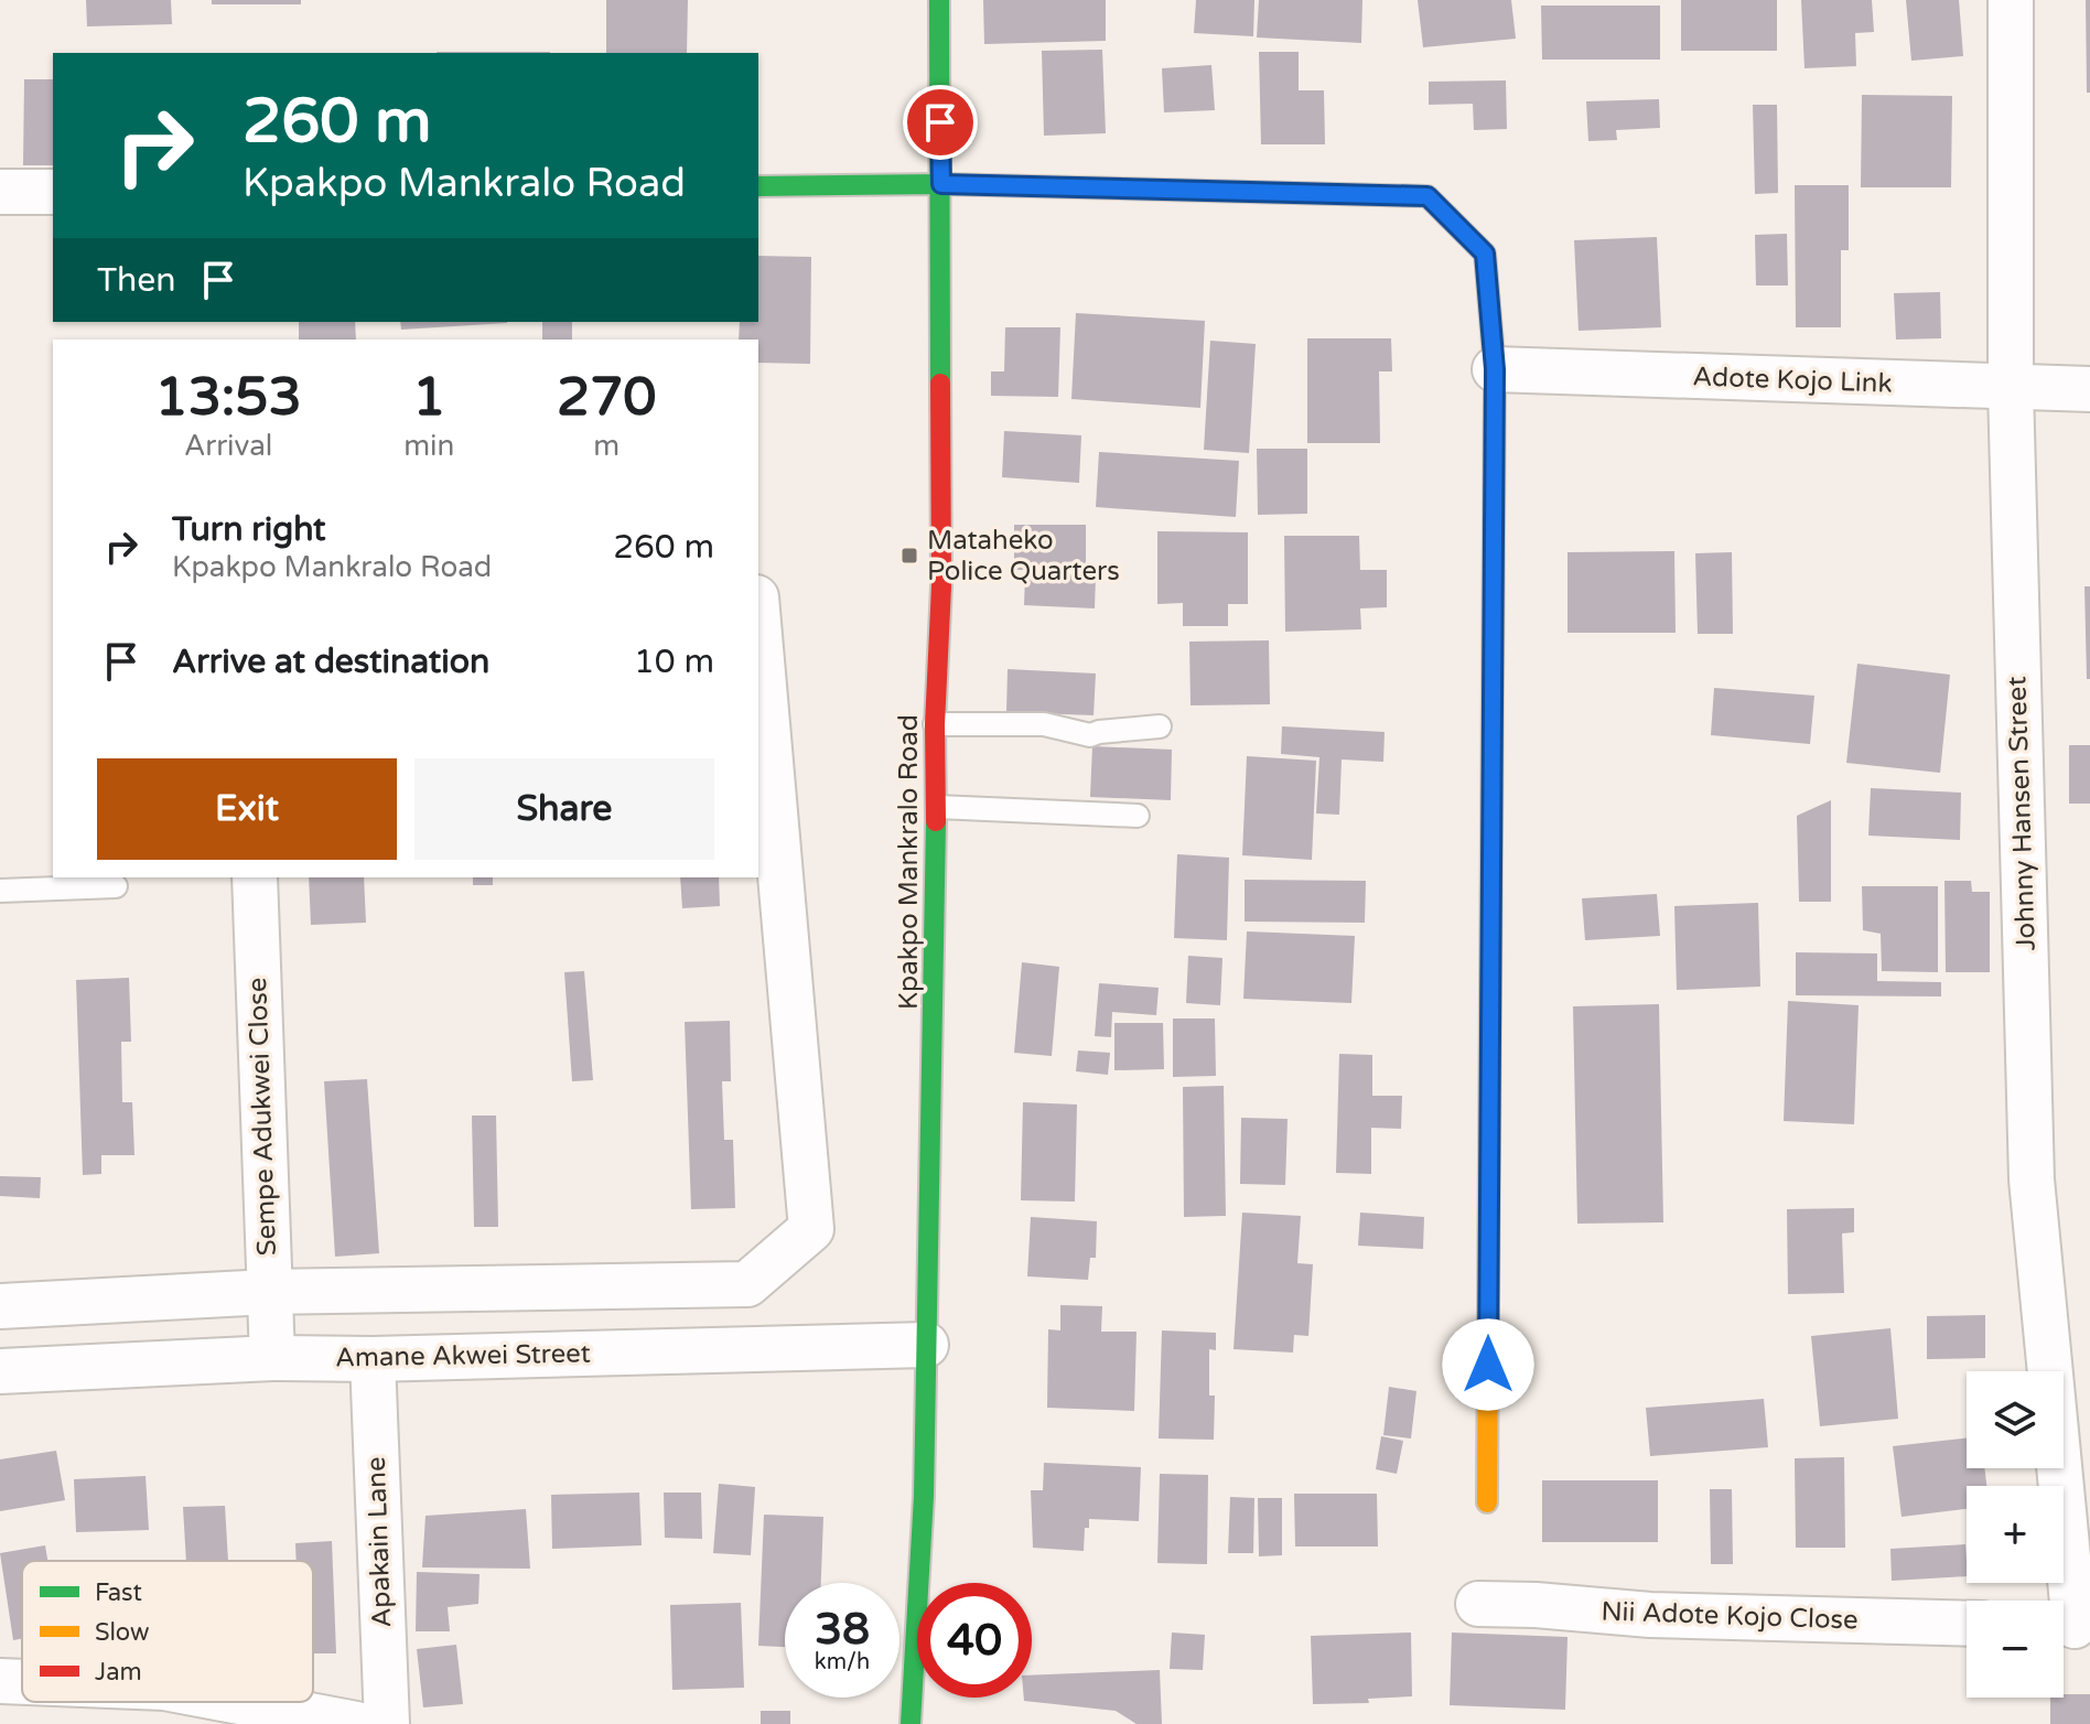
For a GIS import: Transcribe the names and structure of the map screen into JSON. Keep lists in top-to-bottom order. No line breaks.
{"streets":{"street":["Adote Kojo Link","Johnny Hansen Street","Kpakpo Mankralo Road","Sempe Adukwei Close","Amane Akwei Street","Apakain Lane","Nii Adote Kojo Close"]},"crossings":[["Adote Kojo Link","Johnny Hansen Street"],["Kpakpo Mankralo Road","Amane Akwei Street"],["Sempe Adukwei Close","Amane Akwei Street"],["Amane Akwei Street","Apakain Lane"]],"places":{"transit":["Mataheko Police Quarters"]},"legend":["Fast","Slow","Jam"],"page":{"turn":["260 m","Kpakpo Mankralo Road"],"then":"Then","eta":["13:53","Arrival","1","min","270","m"],"list":[{"name":"Turn right","note":"Kpakpo Mankralo Road","value":"260 m"},{"name":"Arrive at destination","value":"10 m"}],"buttons":["Exit","Share"],"map_buttons":["+","−"],"speed":"38 km/h","limit":"40"}}
